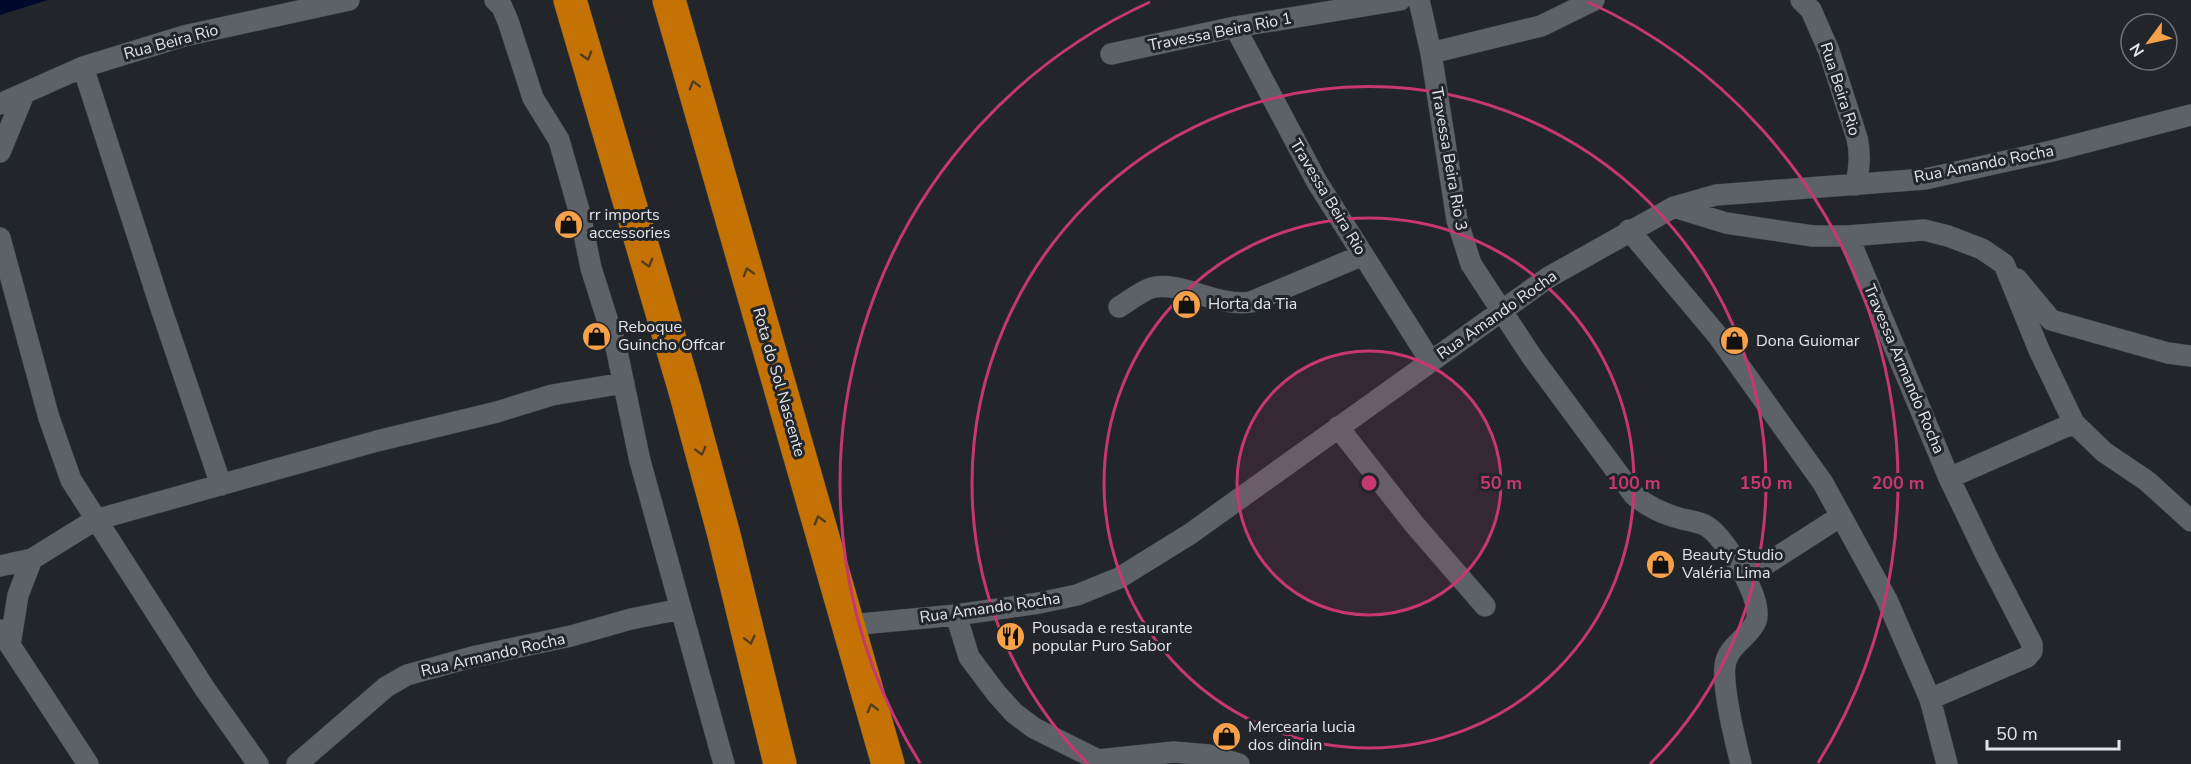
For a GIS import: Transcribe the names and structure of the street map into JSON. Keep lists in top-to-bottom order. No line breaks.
{"streets":{"highway":["Rota do Sol Nascente"],"street":["Travessa Beira Rio 1","Rua Beira Rio","Travessa Beira Rio 3","Rua Amando Rocha","Travessa Beira Rio","Travessa Armando Rocha","Rua Armando Rocha"]},"crossings":[["Travessa Beira Rio 1","Travessa Beira Rio"],["Rua Beira Rio","Rua Amando Rocha"],["Travessa Beira Rio 3","Rua Amando Rocha"],["Rua Amando Rocha","Travessa Beira Rio"],["Rua Amando Rocha","Rota do Sol Nascente"]],"places":{"shop":["rr imports accessories","Horta da Tia","Reboque Guincho Offcar","Dona Guiomar","Beauty Studio Valéria Lima","Mercearia lucia dos dindin"],"restaurant":["Pousada e restaurante popular Puro Sabor"]},"scale_bar":"50 m","north":"bottom left","rings":["50 m","100 m","150 m","200 m"]}
